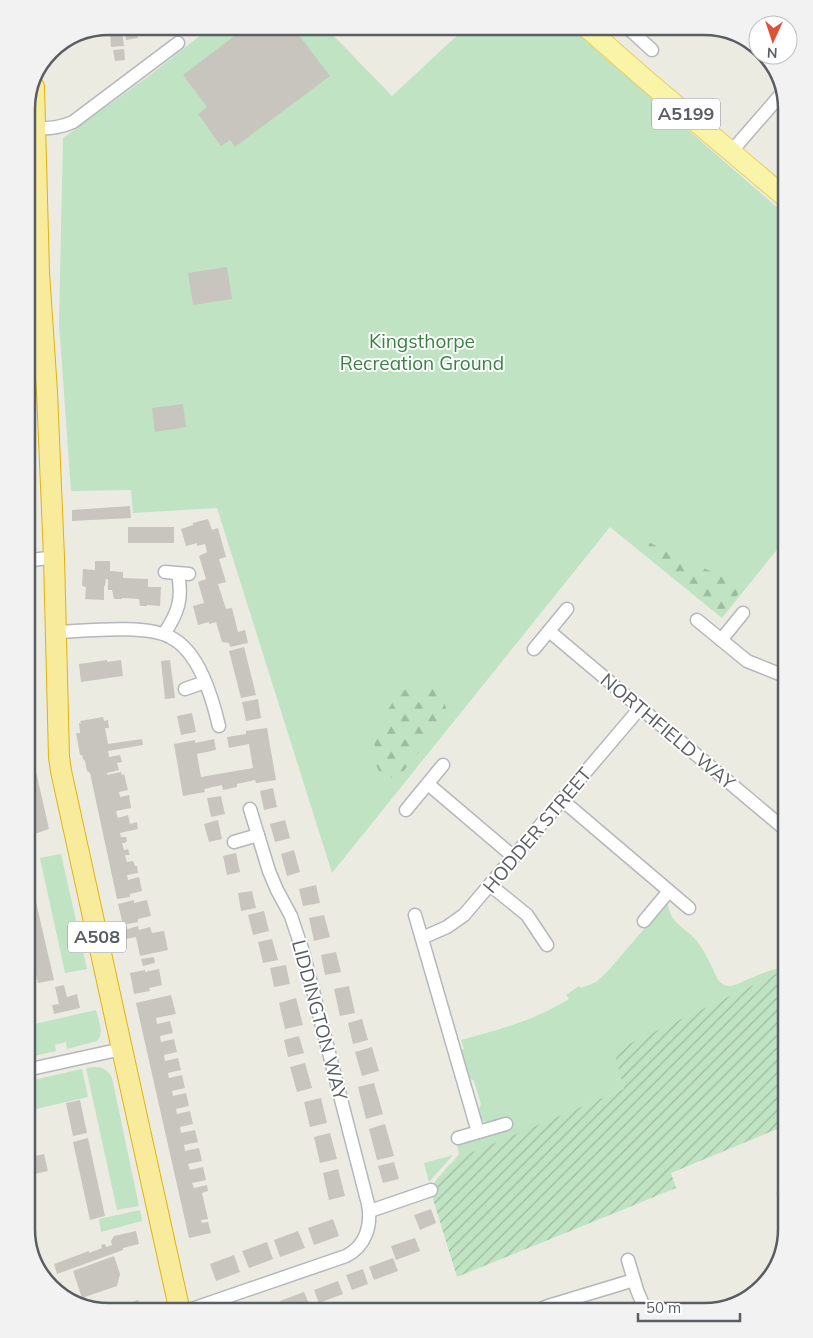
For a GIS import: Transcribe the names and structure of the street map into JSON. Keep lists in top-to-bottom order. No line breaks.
{"streets":{"highway":["A508"],"main road":["A5199"],"street":["NORTHFIELD WAY","HODDER STREET","LIDDINGTON WAY"]},"crossings":[["NORTHFIELD WAY","HODDER STREET"]],"parks":["Kingsthorpe Recreation Ground"],"scale_bar":"50 m","north":"bottom"}
